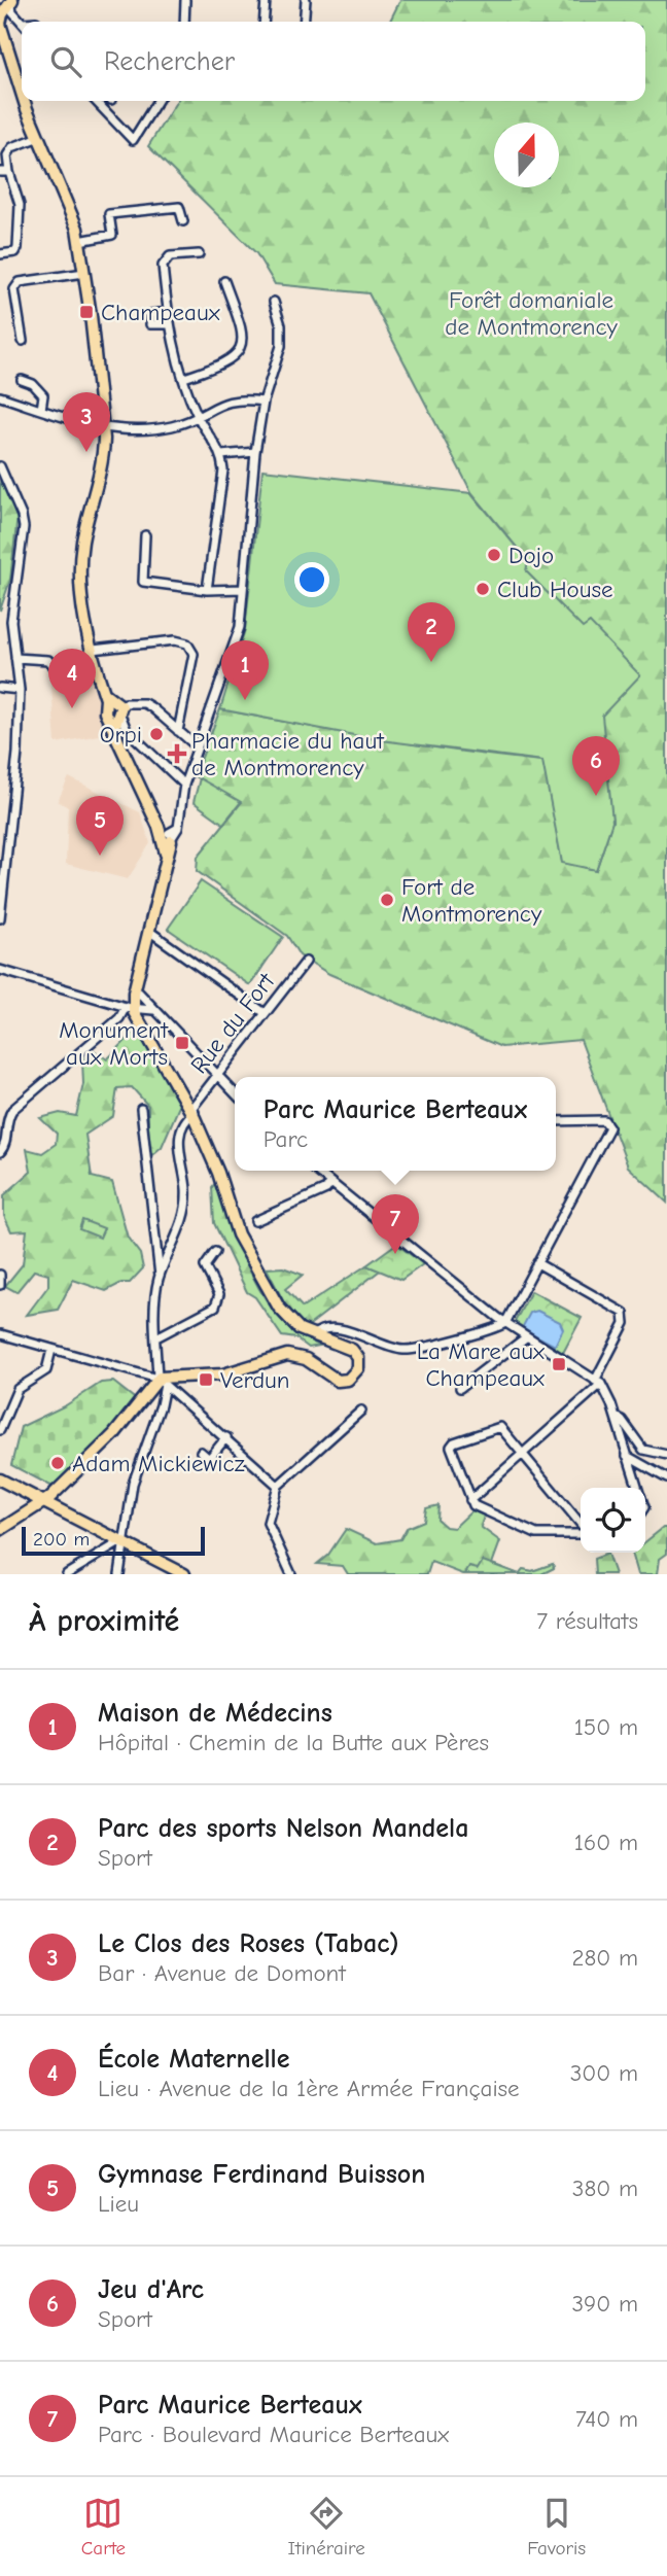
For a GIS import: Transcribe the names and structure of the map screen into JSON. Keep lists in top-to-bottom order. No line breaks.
{"streets":{"street":["Rue du Fort"]},"parks":["Forêt domaniale de Montmorency"],"places":{"transit":["Champeaux","Monument aux Morts","La Mare aux Champeaux","Verdun"],"other":["Dojo","Club House","Orpi","Fort de Montmorency","Adam Mickiewicz"],"health":["Pharmacie du haut de Montmorency"]},"scale_bar":"200 m","north":"top","page":{"search":"Rechercher","pins":["3","2","1","4","6","5","7"],"popup":["Parc Maurice Berteaux","Parc"],"scale":"200 m","heading":["À proximité","7 résultats"],"list":[{"mark":"1","name":"Maison de Médecins","note":"Hôpital · Chemin de la Butte aux Pères","value":"150 m"},{"mark":"2","name":"Parc des sports Nelson Mandela","note":"Sport","value":"160 m"},{"mark":"3","name":"Le Clos des Roses (Tabac)","note":"Bar · Avenue de Domont","value":"280 m"},{"mark":"4","name":"École Maternelle","note":"Lieu · Avenue de la 1ère Armée Française","value":"300 m"},{"mark":"5","name":"Gymnase Ferdinand Buisson","note":"Lieu","value":"380 m"},{"mark":"6","name":"Jeu d'Arc","note":"Sport","value":"390 m"},{"mark":"7","name":"Parc Maurice Berteaux","note":"Parc · Boulevard Maurice Berteaux","value":"740 m"}],"nav":["Carte","Itinéraire","Favoris"]}}
